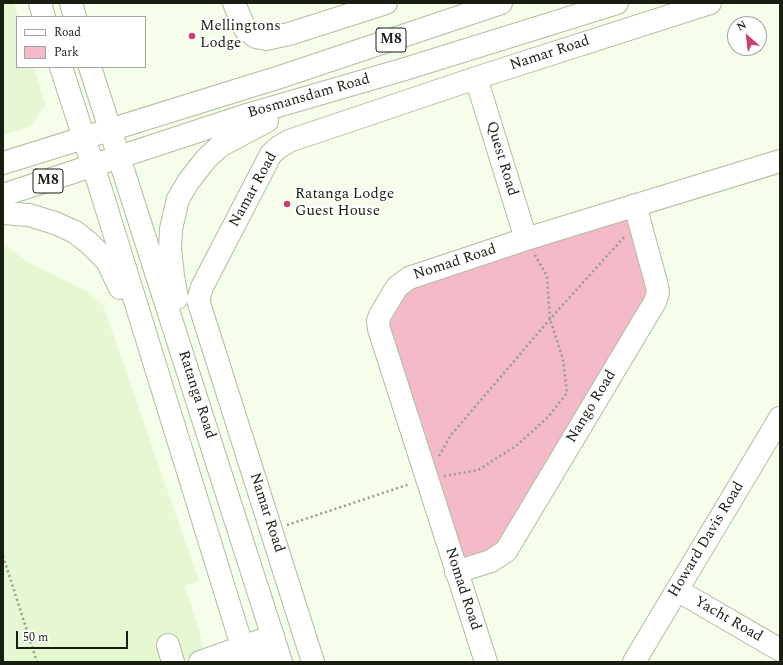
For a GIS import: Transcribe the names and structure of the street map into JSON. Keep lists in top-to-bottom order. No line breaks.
{"streets":{"main road":["M8","Namar Road","Bosmansdam Road","Quest Road","Nomad Road","Ratanga Road","Nango Road","Howard Davis Road","Yacht Road"]},"crossings":[["Namar Road","Quest Road"],["Bosmansdam Road","Ratanga Road"],["Quest Road","Nomad Road"],["Nomad Road","Nango Road"],["Howard Davis Road","Yacht Road"]],"places":["Mellingtons Lodge","Ratanga Lodge Guest House"],"legend":["Road","Park"],"scale_bar":"50 m","north":"top left"}
